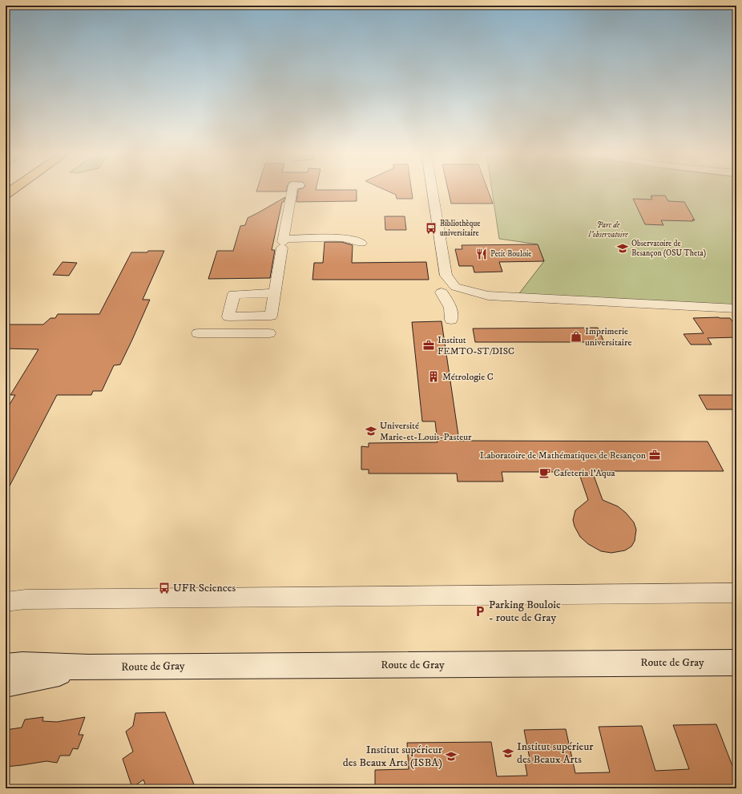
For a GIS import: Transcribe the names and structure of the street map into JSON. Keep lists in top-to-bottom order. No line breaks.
{"streets":{"main road":["Route de Gray"]},"parks":["Parc de l'observatoire"],"places":{"bus stop":["Bibliothèque universitaire","UFR Sciences"],"school or university":["Observatoire de Besançon (OSU Theta)","Université Marie-et-Louis-Pasteur","Institut supérieur des Beaux Arts","Institut supérieur des Beaux Arts (ISBA)"],"restaurant":["Petit Bouloie"],"shop":["Imprimerie universitaire"],"office":["Institut FEMTO-ST/DISC","Laboratoire de Mathématiques de Besançon"],"building":["Métrologie C"],"cafe":["Cafeteria l'Aqua"],"parking":["Parking Bouloie - route de Gray"]}}
